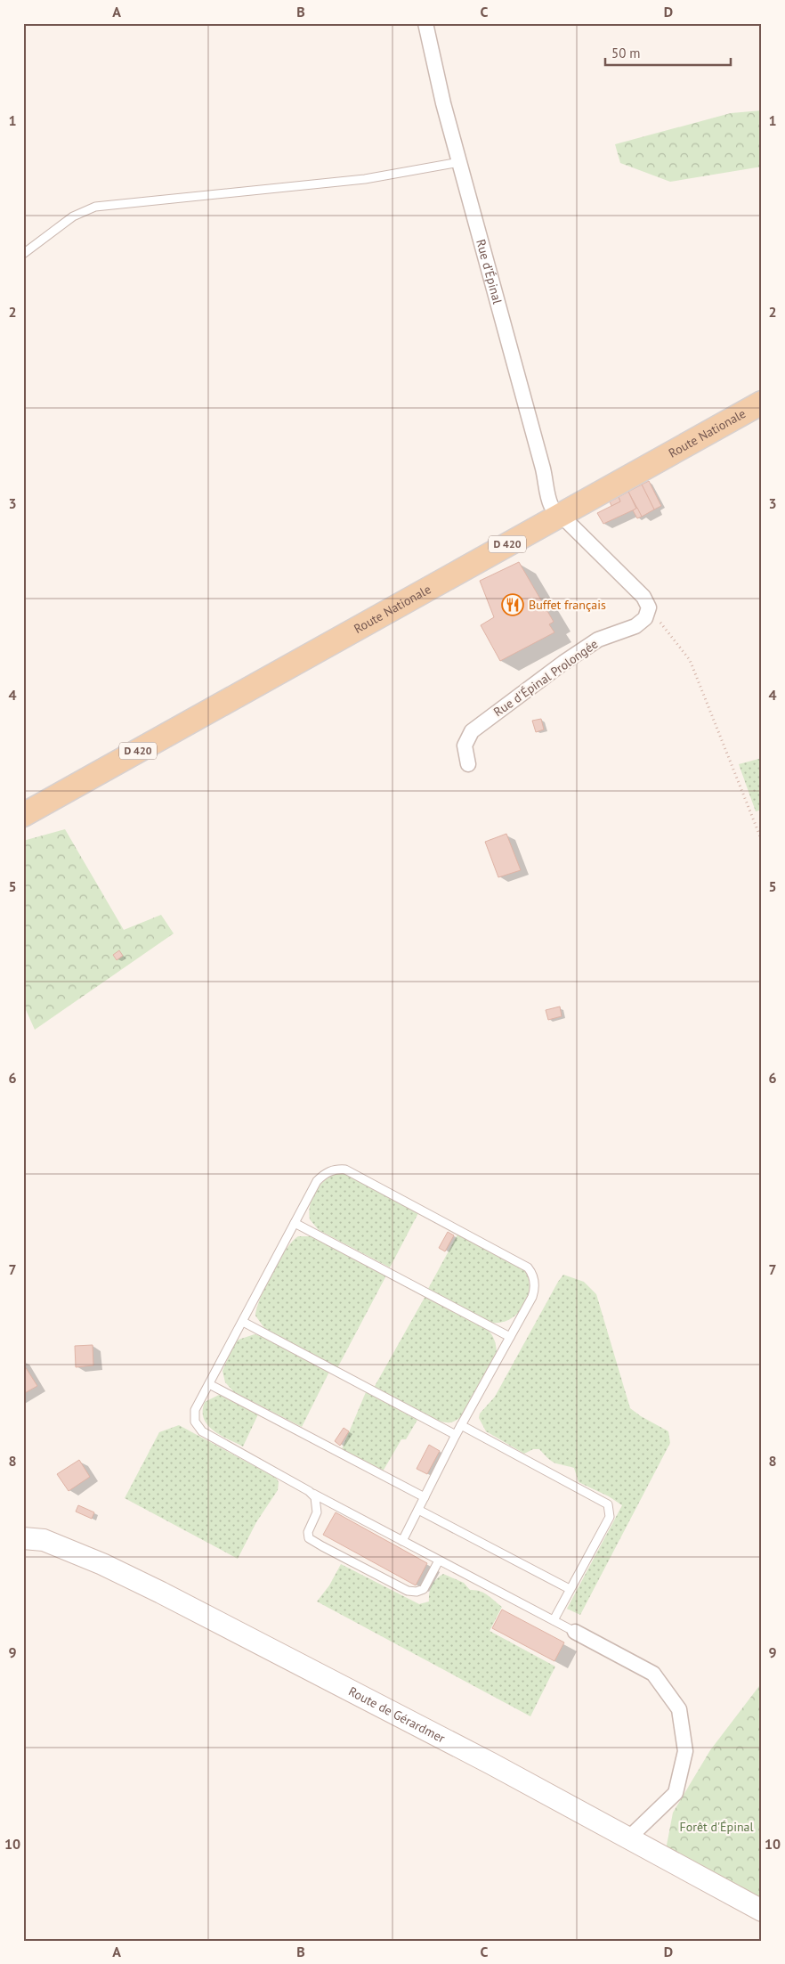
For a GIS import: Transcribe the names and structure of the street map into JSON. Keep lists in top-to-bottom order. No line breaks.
{"streets":{"main road":["Route Nationale","D 420","Route de Gérardmer"],"street":["Rue d’Épinal","Rue d'Épinal Prolongée"]},"crossings":[["Rue d’Épinal","Route Nationale"]],"parks":["Forêt d'Épinal"],"places":{"restaurant":["Buffet français"]},"scale_bar":"50 m","grid":{"columns":["A","B","C","D"],"rows":["1","2","3","4","5","6","7","8","9","10"]}}
